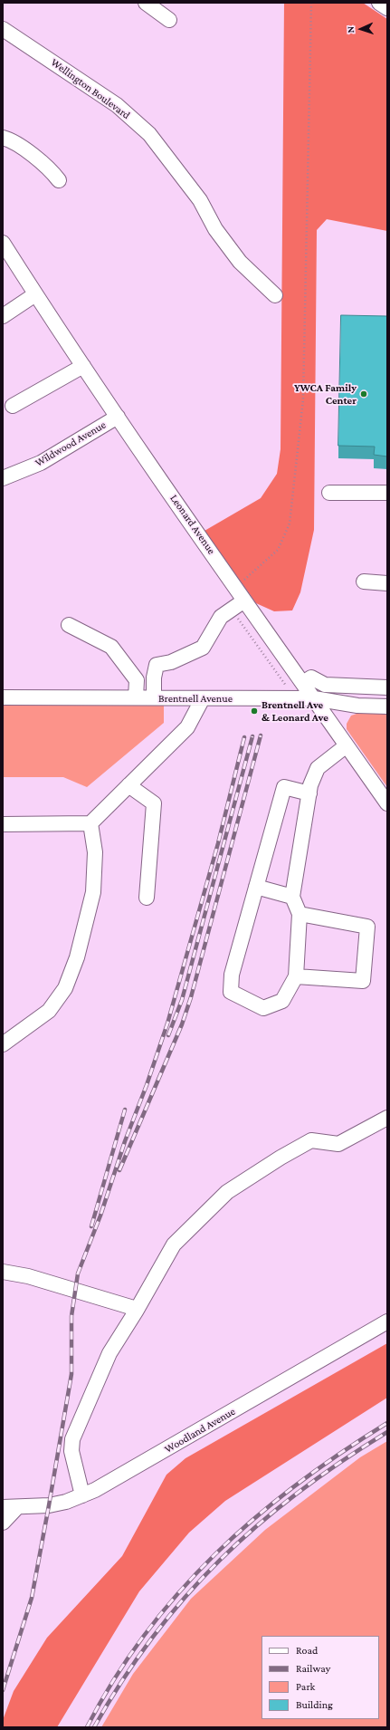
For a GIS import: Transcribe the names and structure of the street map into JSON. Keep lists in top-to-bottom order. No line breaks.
{"streets":{"street":["Wellington Boulevard","Wildwood Avenue","Leonard Avenue","Brentnell Avenue","Woodland Avenue"]},"crossings":[["Wildwood Avenue","Leonard Avenue"],["Leonard Avenue","Brentnell Avenue"]],"places":["YWCA Family Center","Brentnell Ave & Leonard Ave"],"legend":["Road","Railway","Park","Building"],"north":"left"}
